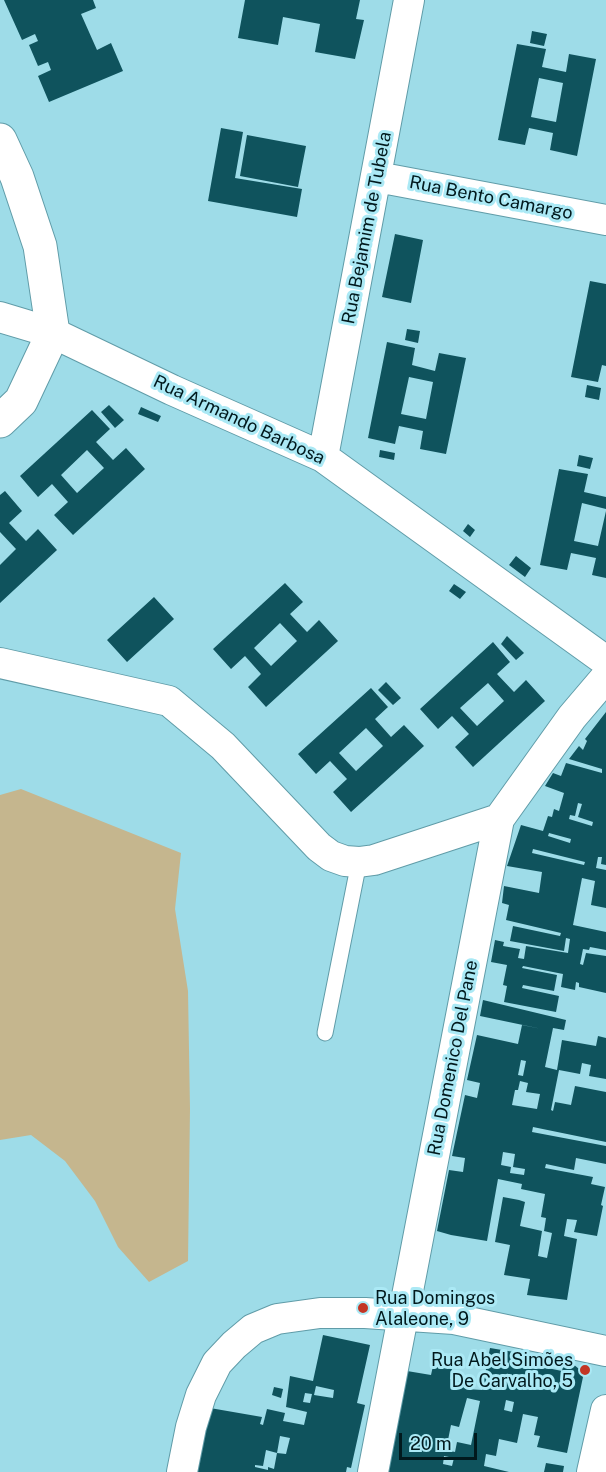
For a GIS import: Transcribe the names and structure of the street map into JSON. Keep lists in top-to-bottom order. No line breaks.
{"streets":{"street":["Rua Bento Camargo","Rua Bejamim de Tubela","Rua Armando Barbosa","Rua Domenico Del Pane"]},"crossings":[["Rua Bento Camargo","Rua Bejamim de Tubela"],["Rua Bejamim de Tubela","Rua Armando Barbosa"]],"places":["Rua Domingos Alaleone, 9","Rua Abel Simões De Carvalho, 5"],"scale_bar":"20 m"}
